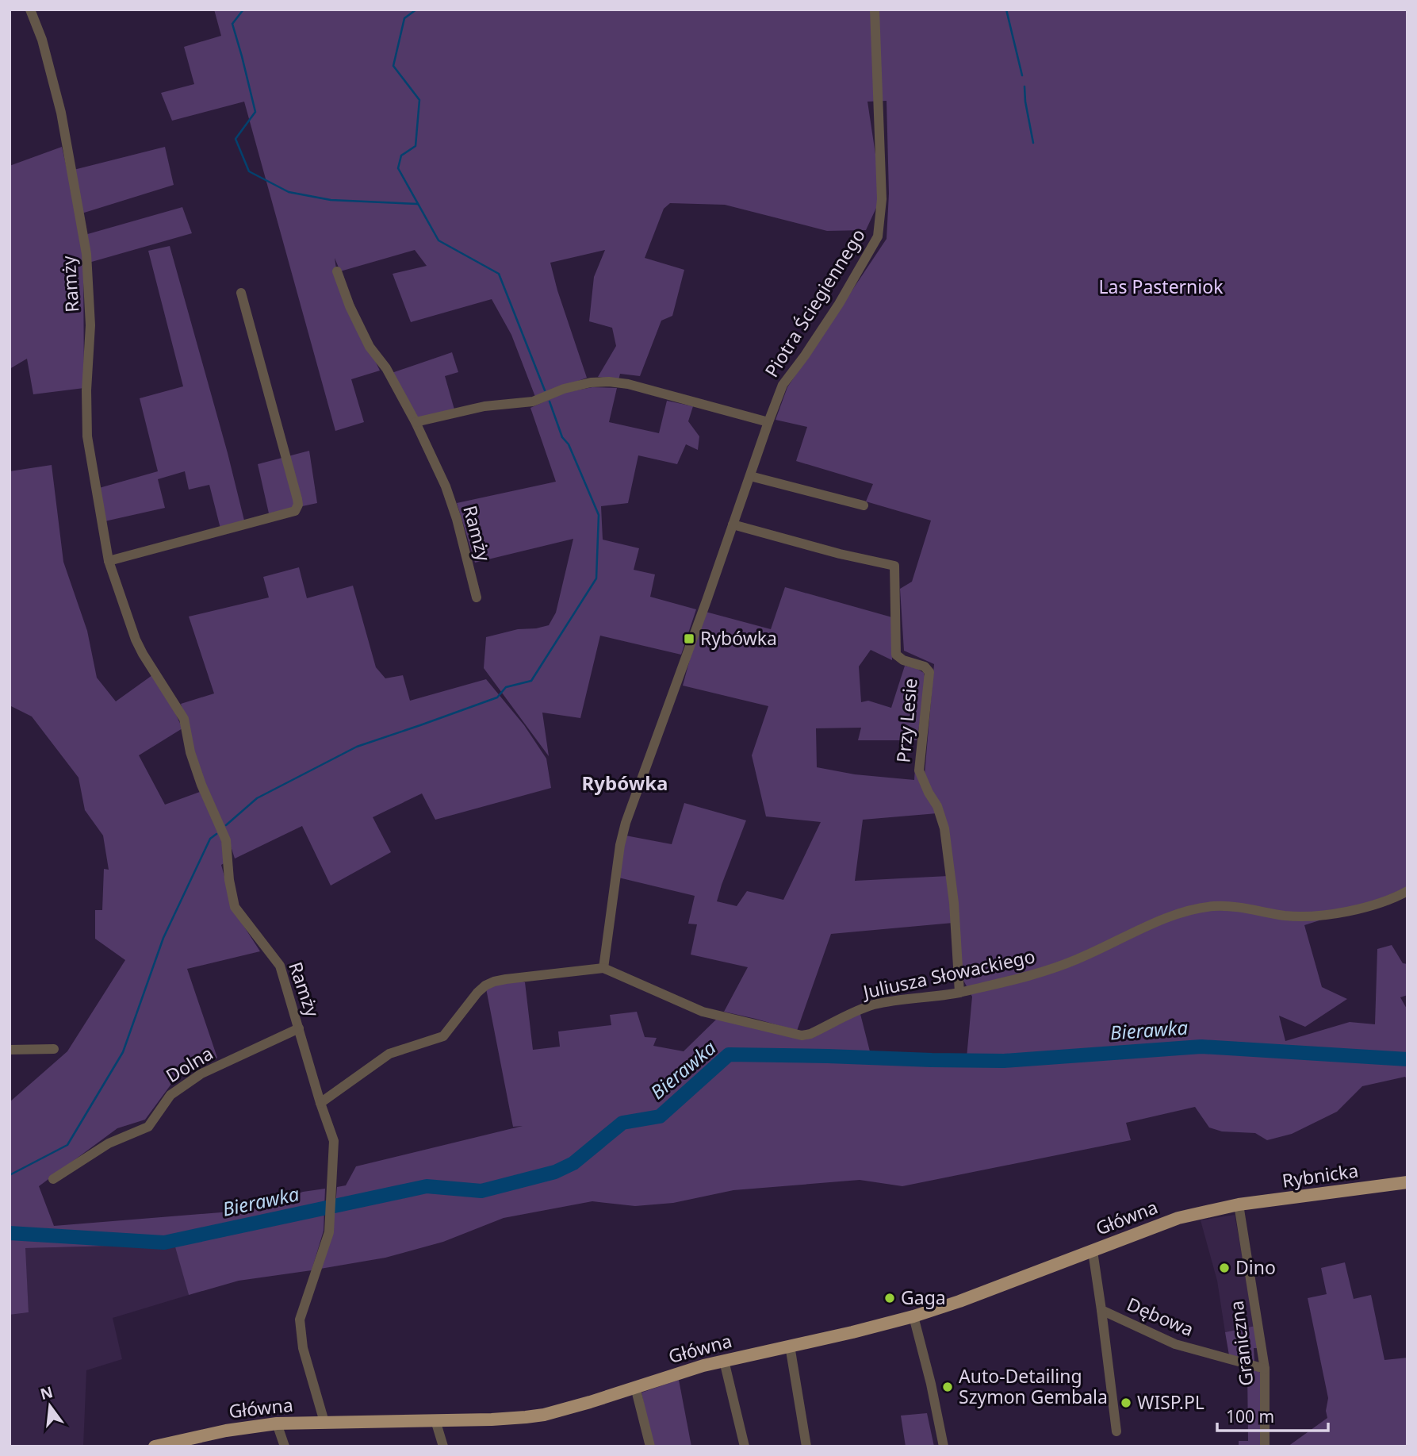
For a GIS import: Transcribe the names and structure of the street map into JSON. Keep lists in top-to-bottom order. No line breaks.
{"streets":{"main road":["Rybnicka","Główna"],"street":["Ramży","Piotra Ściegiennego","Przy Lesie","Juliusza Słowackiego","Dolna","Dębowa","Graniczna"]},"crossings":[["Ramży","Dolna"],["Ramży","Główna"],["Piotra Ściegiennego","Przy Lesie"],["Piotra Ściegiennego","Juliusza Słowackiego"],["Przy Lesie","Juliusza Słowackiego"],["Rybnicka","Główna"],["Rybnicka","Graniczna"],["Główna","Dębowa"],["Główna","Graniczna"],["Dębowa","Graniczna"]],"districts":["Rybówka"],"water":["Bierawka"],"parks":["Las Pasterniok"],"places":{"transit":["Rybówka"],"other":["Dino","Gaga","Auto-Detailing Szymon Gembala","WISP.PL"]},"scale_bar":"100 m","north":"top"}
